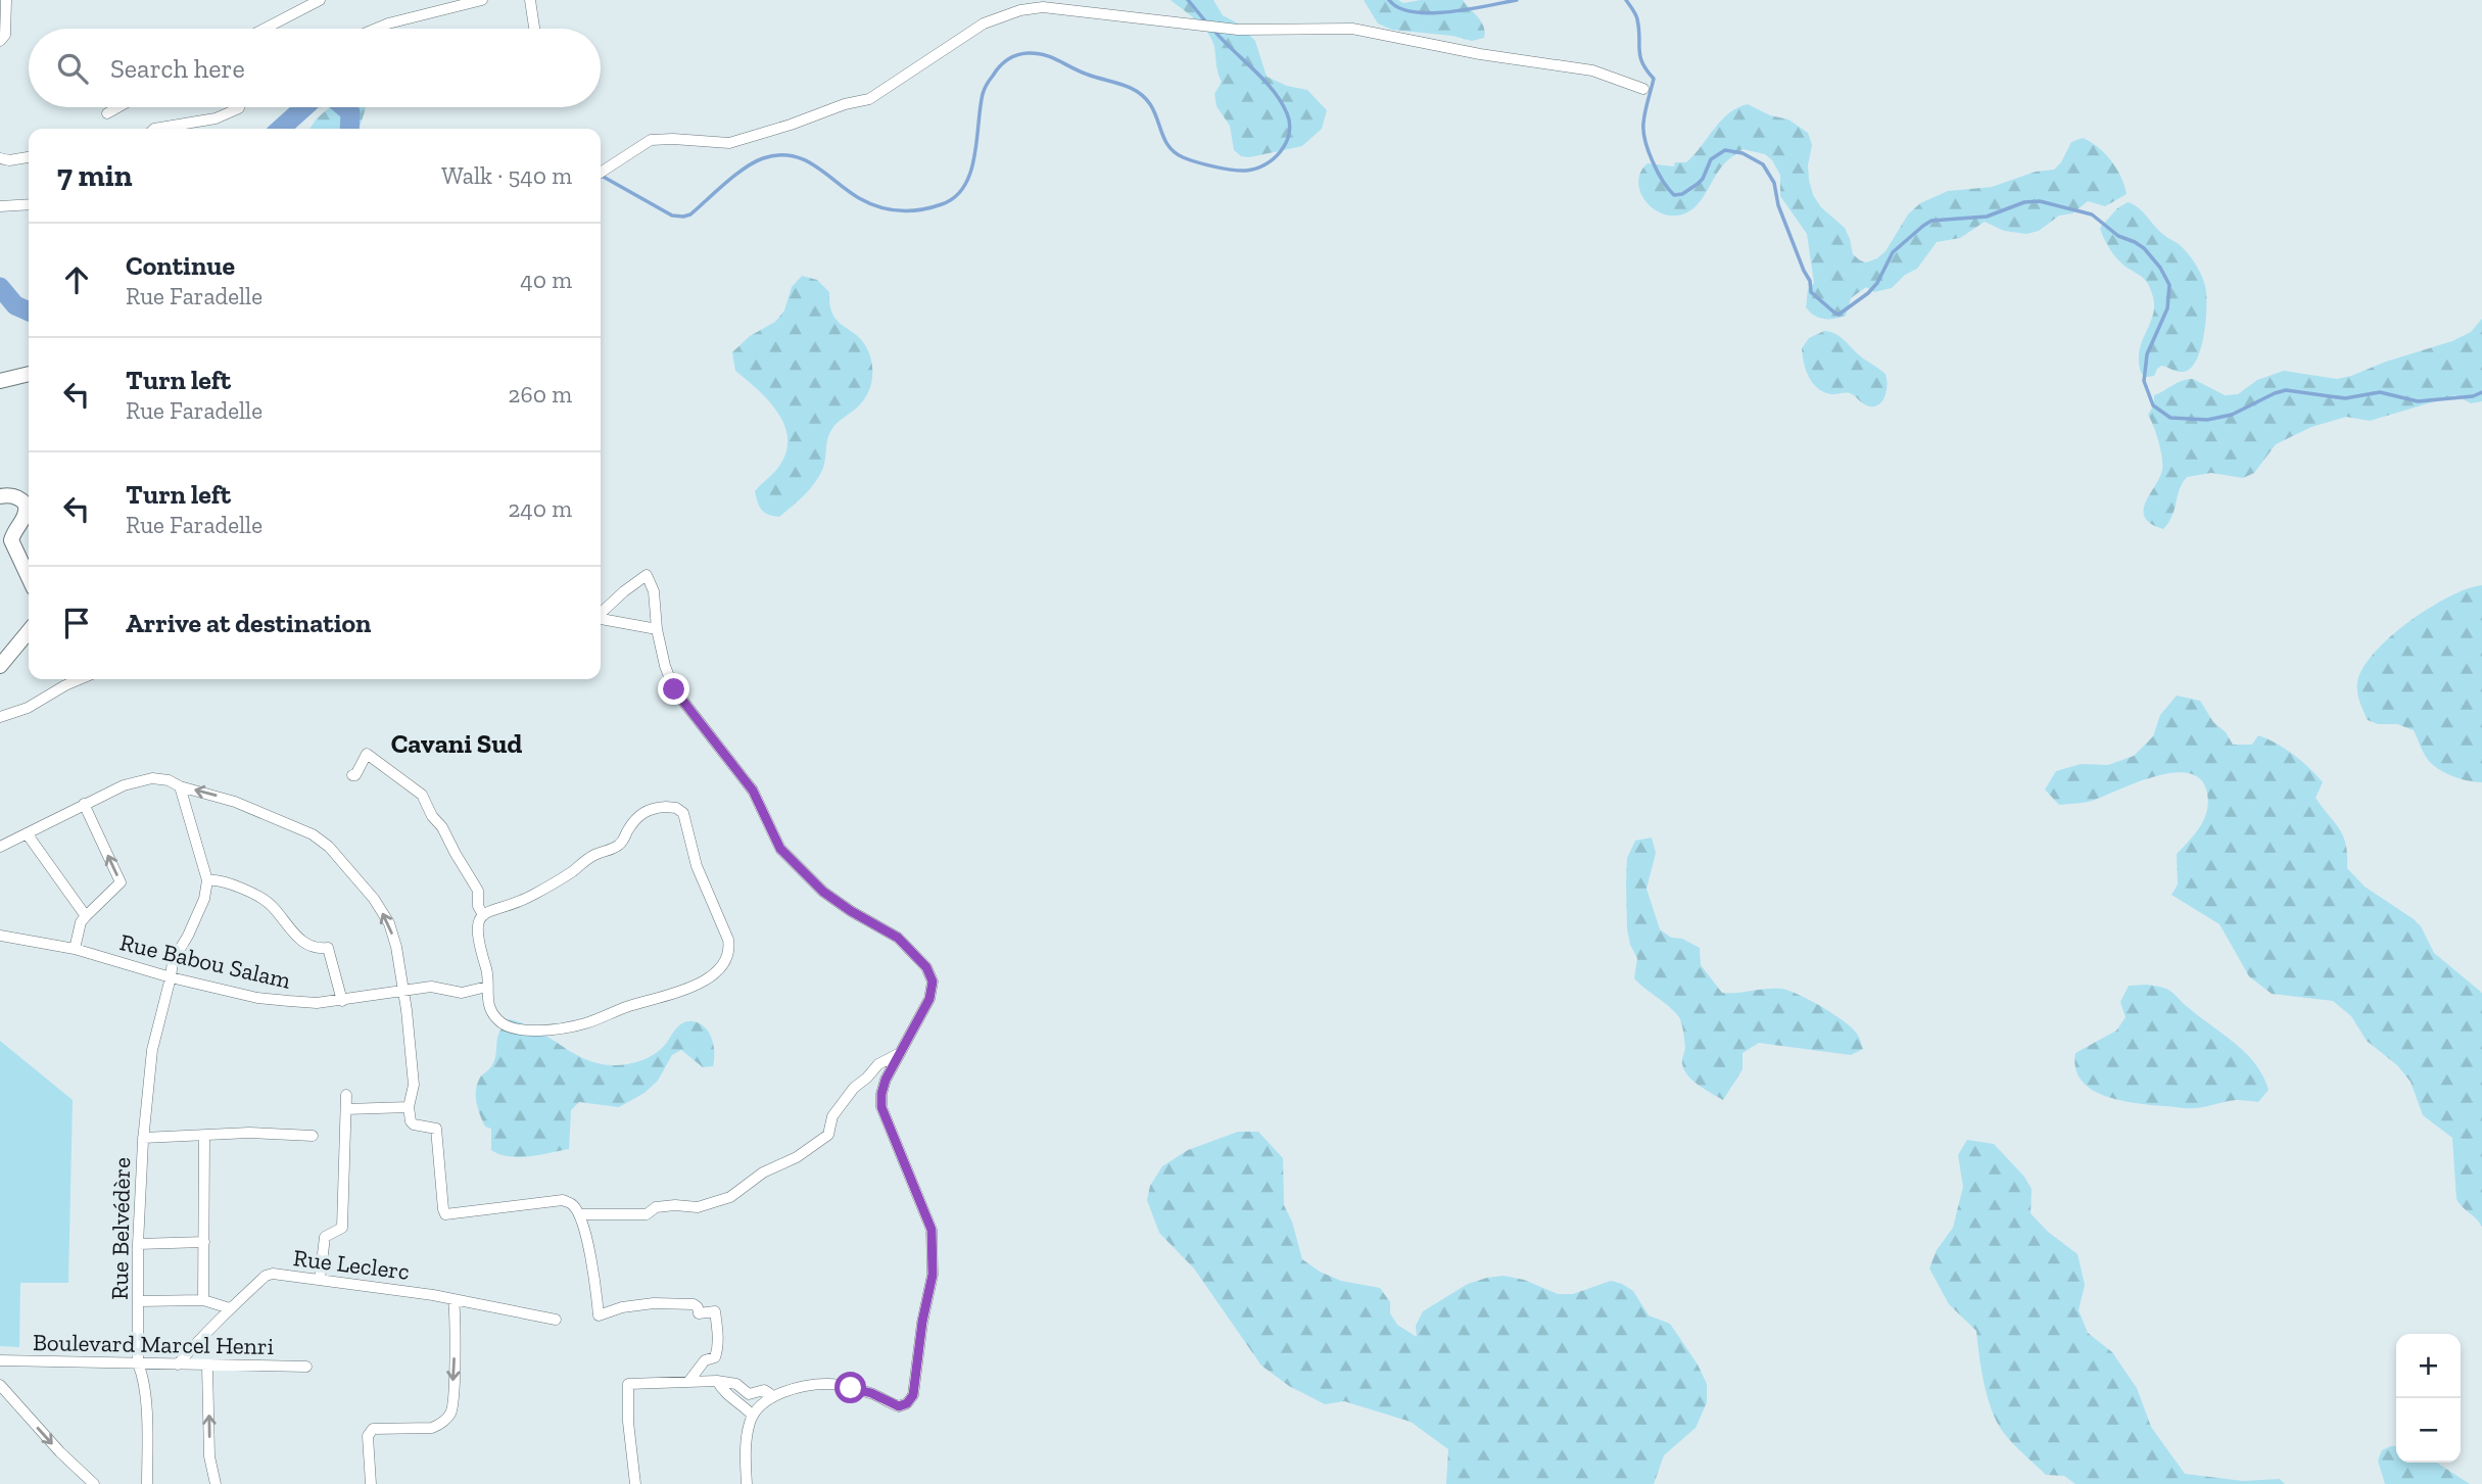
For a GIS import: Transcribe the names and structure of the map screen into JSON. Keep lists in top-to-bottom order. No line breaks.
{"streets":{"street":["Rue Babou Salam","Rue Belvédère","Rue Leclerc","Boulevard Marcel Henri"]},"crossings":[["Rue Babou Salam","Rue Belvédère"],["Rue Belvédère","Boulevard Marcel Henri"],["Rue Leclerc","Boulevard Marcel Henri"]],"districts":["Cavani Sud"],"page":{"search":"Search here","heading":["7 min","Walk · 540 m"],"list":[["Continue","Rue Faradelle","40 m"],["Turn left","Rue Faradelle","260 m"],["Turn left","Rue Faradelle","240 m"],"Arrive at destination"],"map_buttons":["+","−"]}}
